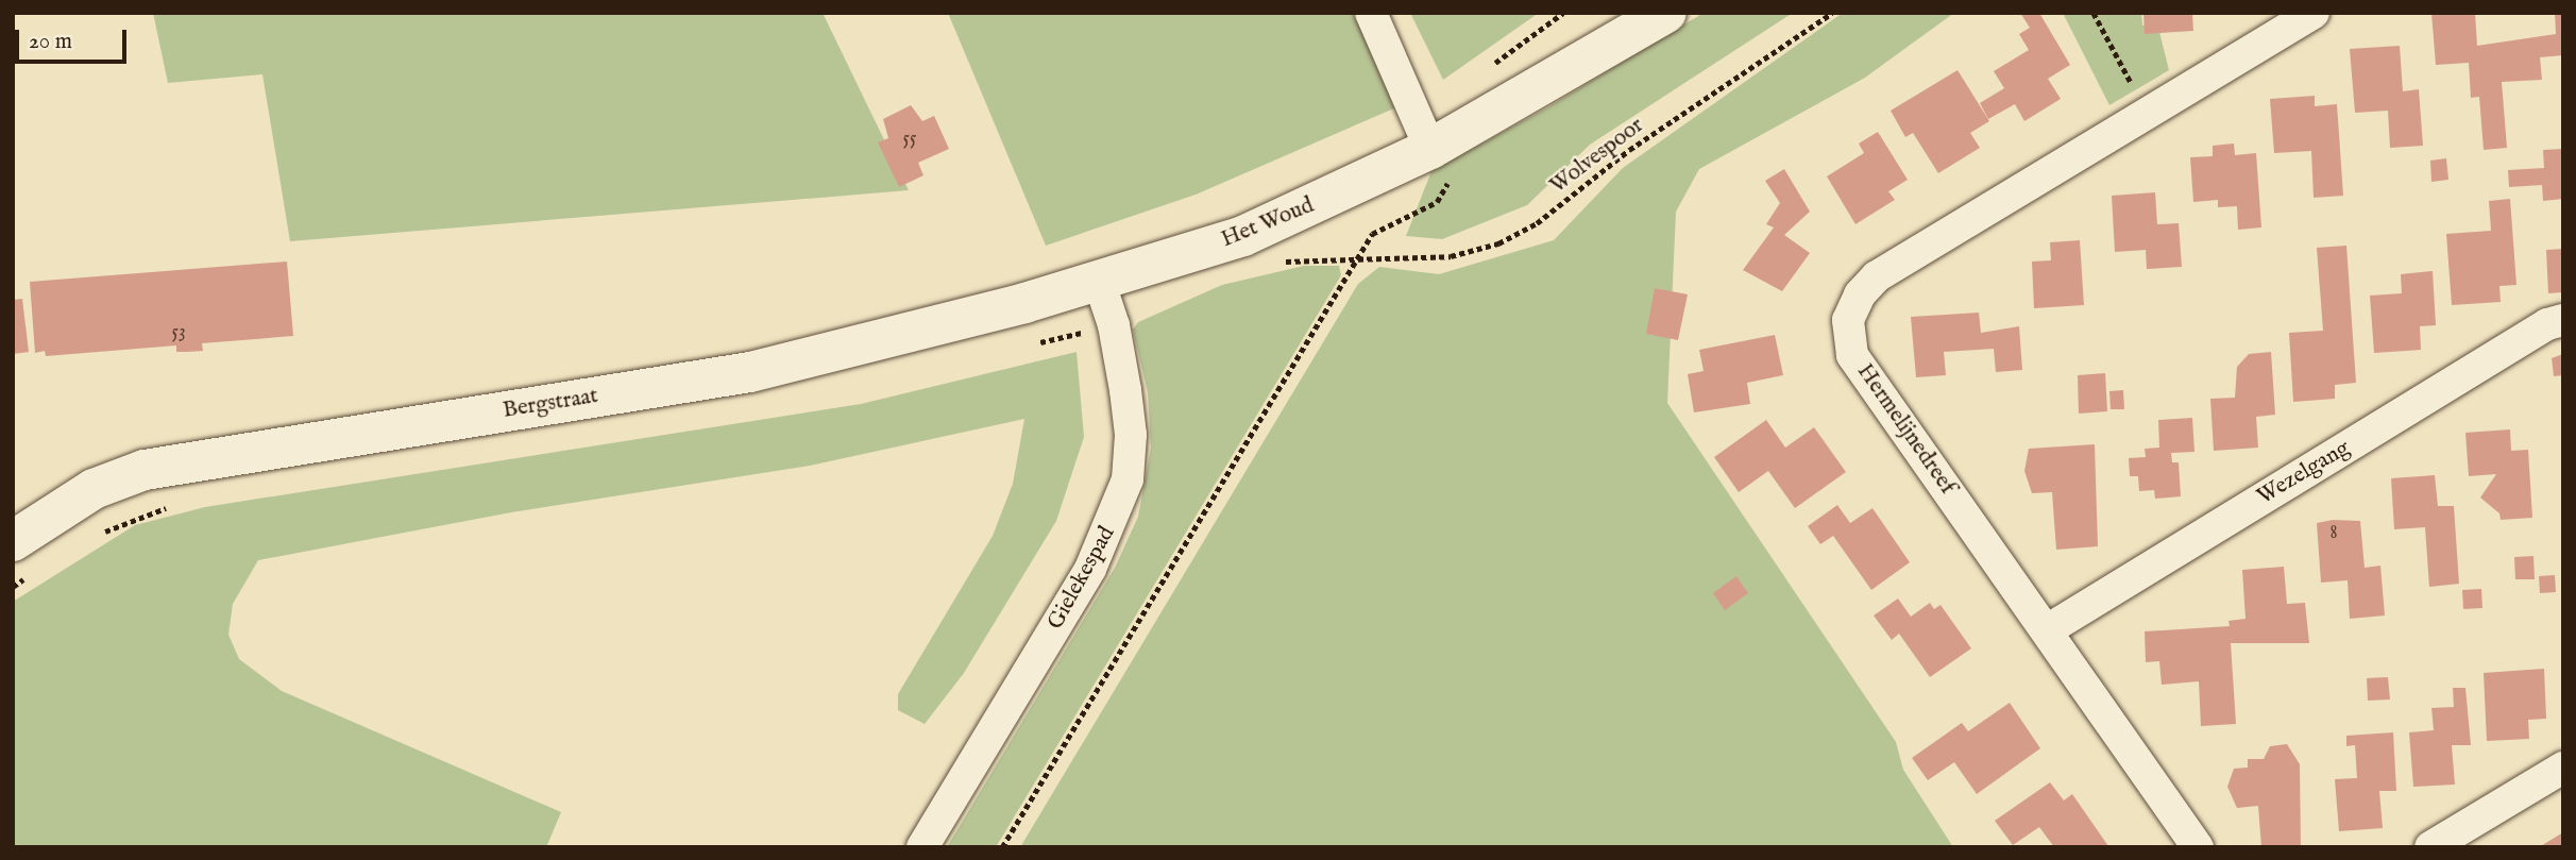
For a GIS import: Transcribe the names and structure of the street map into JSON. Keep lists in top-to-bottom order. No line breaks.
{"streets":{"street":["Het Woud","Bergstraat","Hermelijnedreef","Wezelgang","Gielekespad"],"path":["Wolvespoor"]},"crossings":[["Het Woud","Bergstraat"],["Het Woud","Gielekespad"],["Bergstraat","Gielekespad"],["Hermelijnedreef","Wezelgang"]],"house_numbers":["55","53","8"],"scale_bar":"20 m"}
